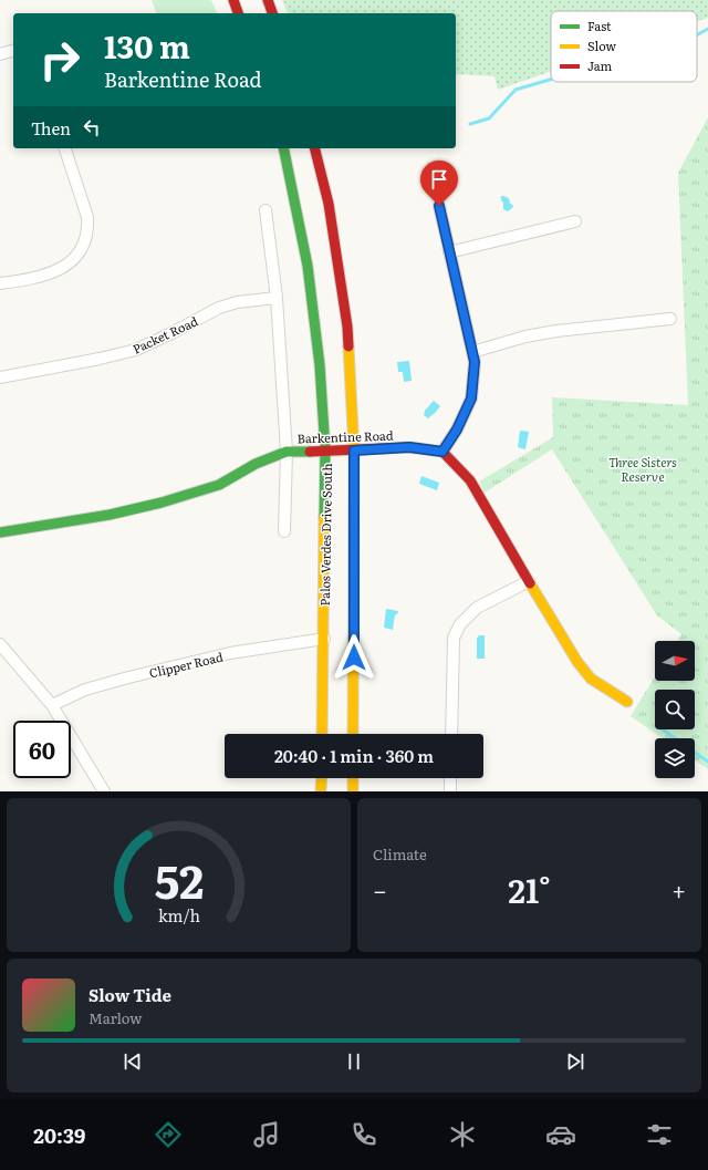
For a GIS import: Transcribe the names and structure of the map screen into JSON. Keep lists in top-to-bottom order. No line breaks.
{"streets":{"main road":["Barkentine Road","Palos Verdes Drive South"],"street":["Packet Road","Clipper Road"]},"crossings":[["Barkentine Road","Palos Verdes Drive South"],["Palos Verdes Drive South","Clipper Road"]],"parks":["Three Sisters Reserve"],"legend":["Fast","Slow","Jam"],"north":"right","page":{"turn":["130 m","Barkentine Road"],"then":"Then","limit":"60","trip":"20:40 · 1 min · 360 m","tile":"Climate","heat":["−","21°","+"],"song":["Slow Tide","Marlow"],"tabs":"20:39","gauge":["52","km/h"]}}
